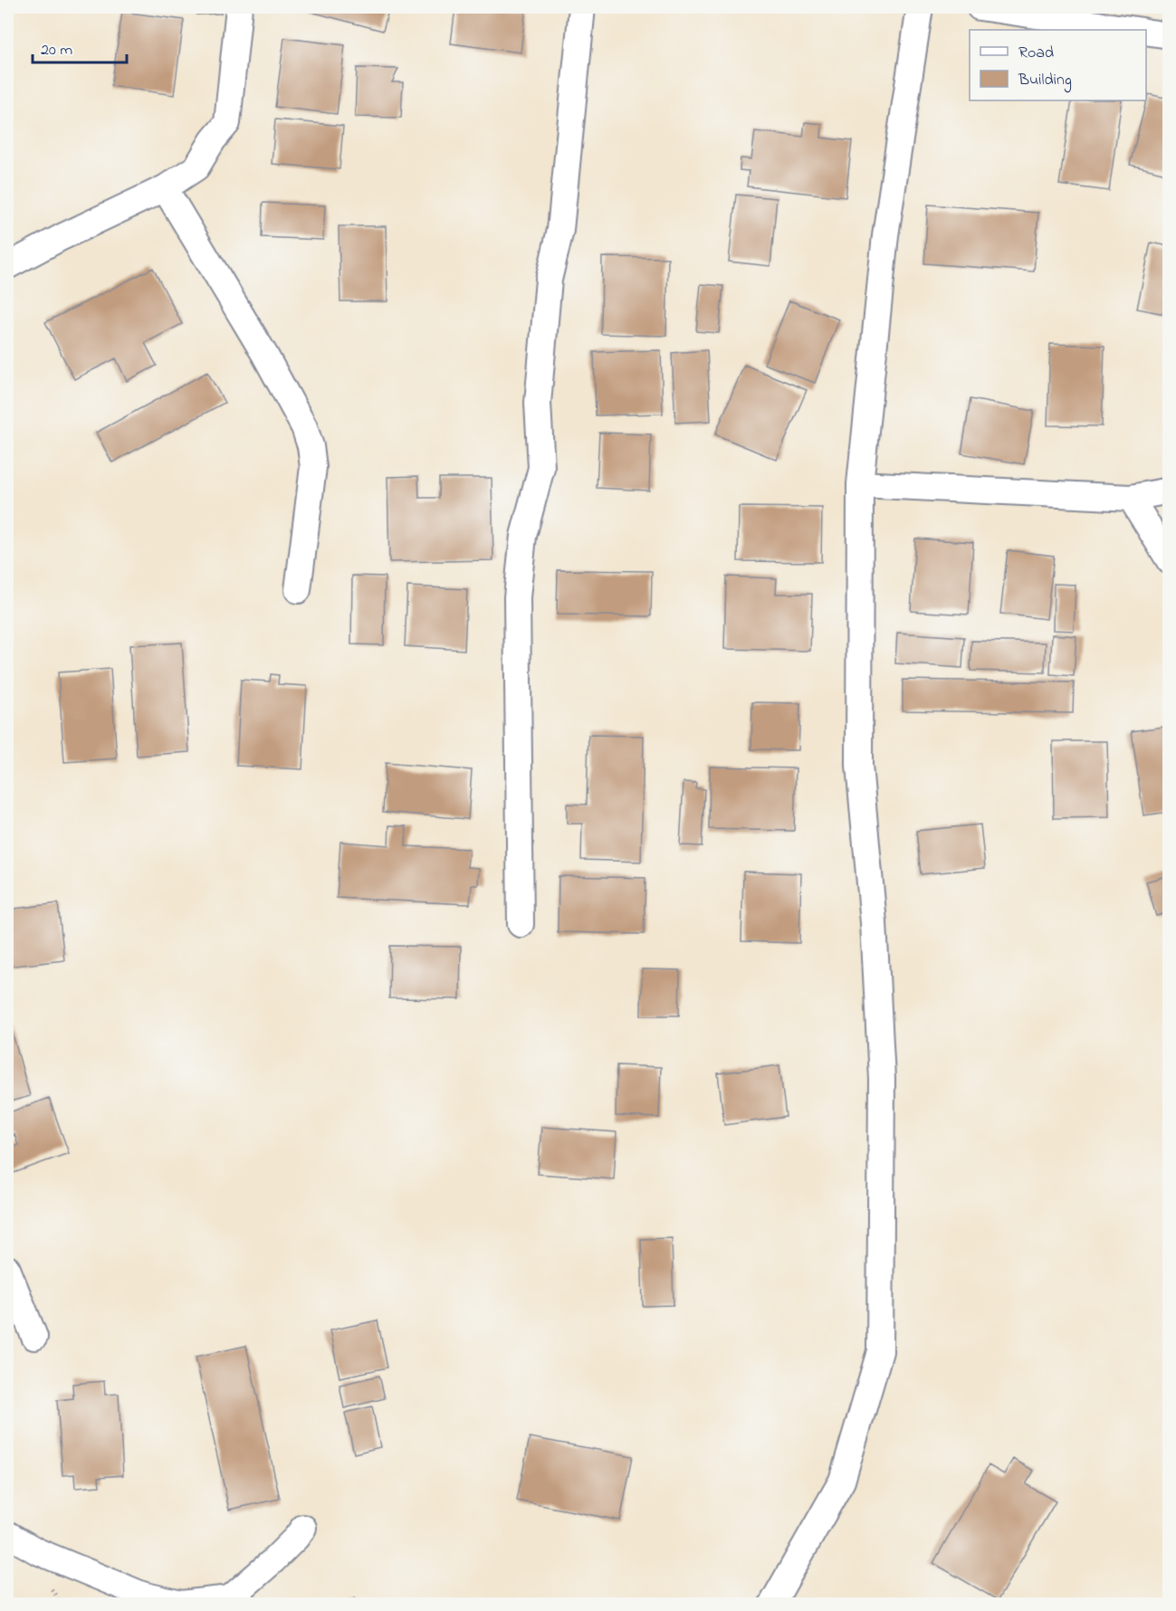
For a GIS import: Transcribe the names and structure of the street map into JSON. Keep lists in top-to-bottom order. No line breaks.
{"legend":["Road","Building"],"scale_bar":"20 m"}
